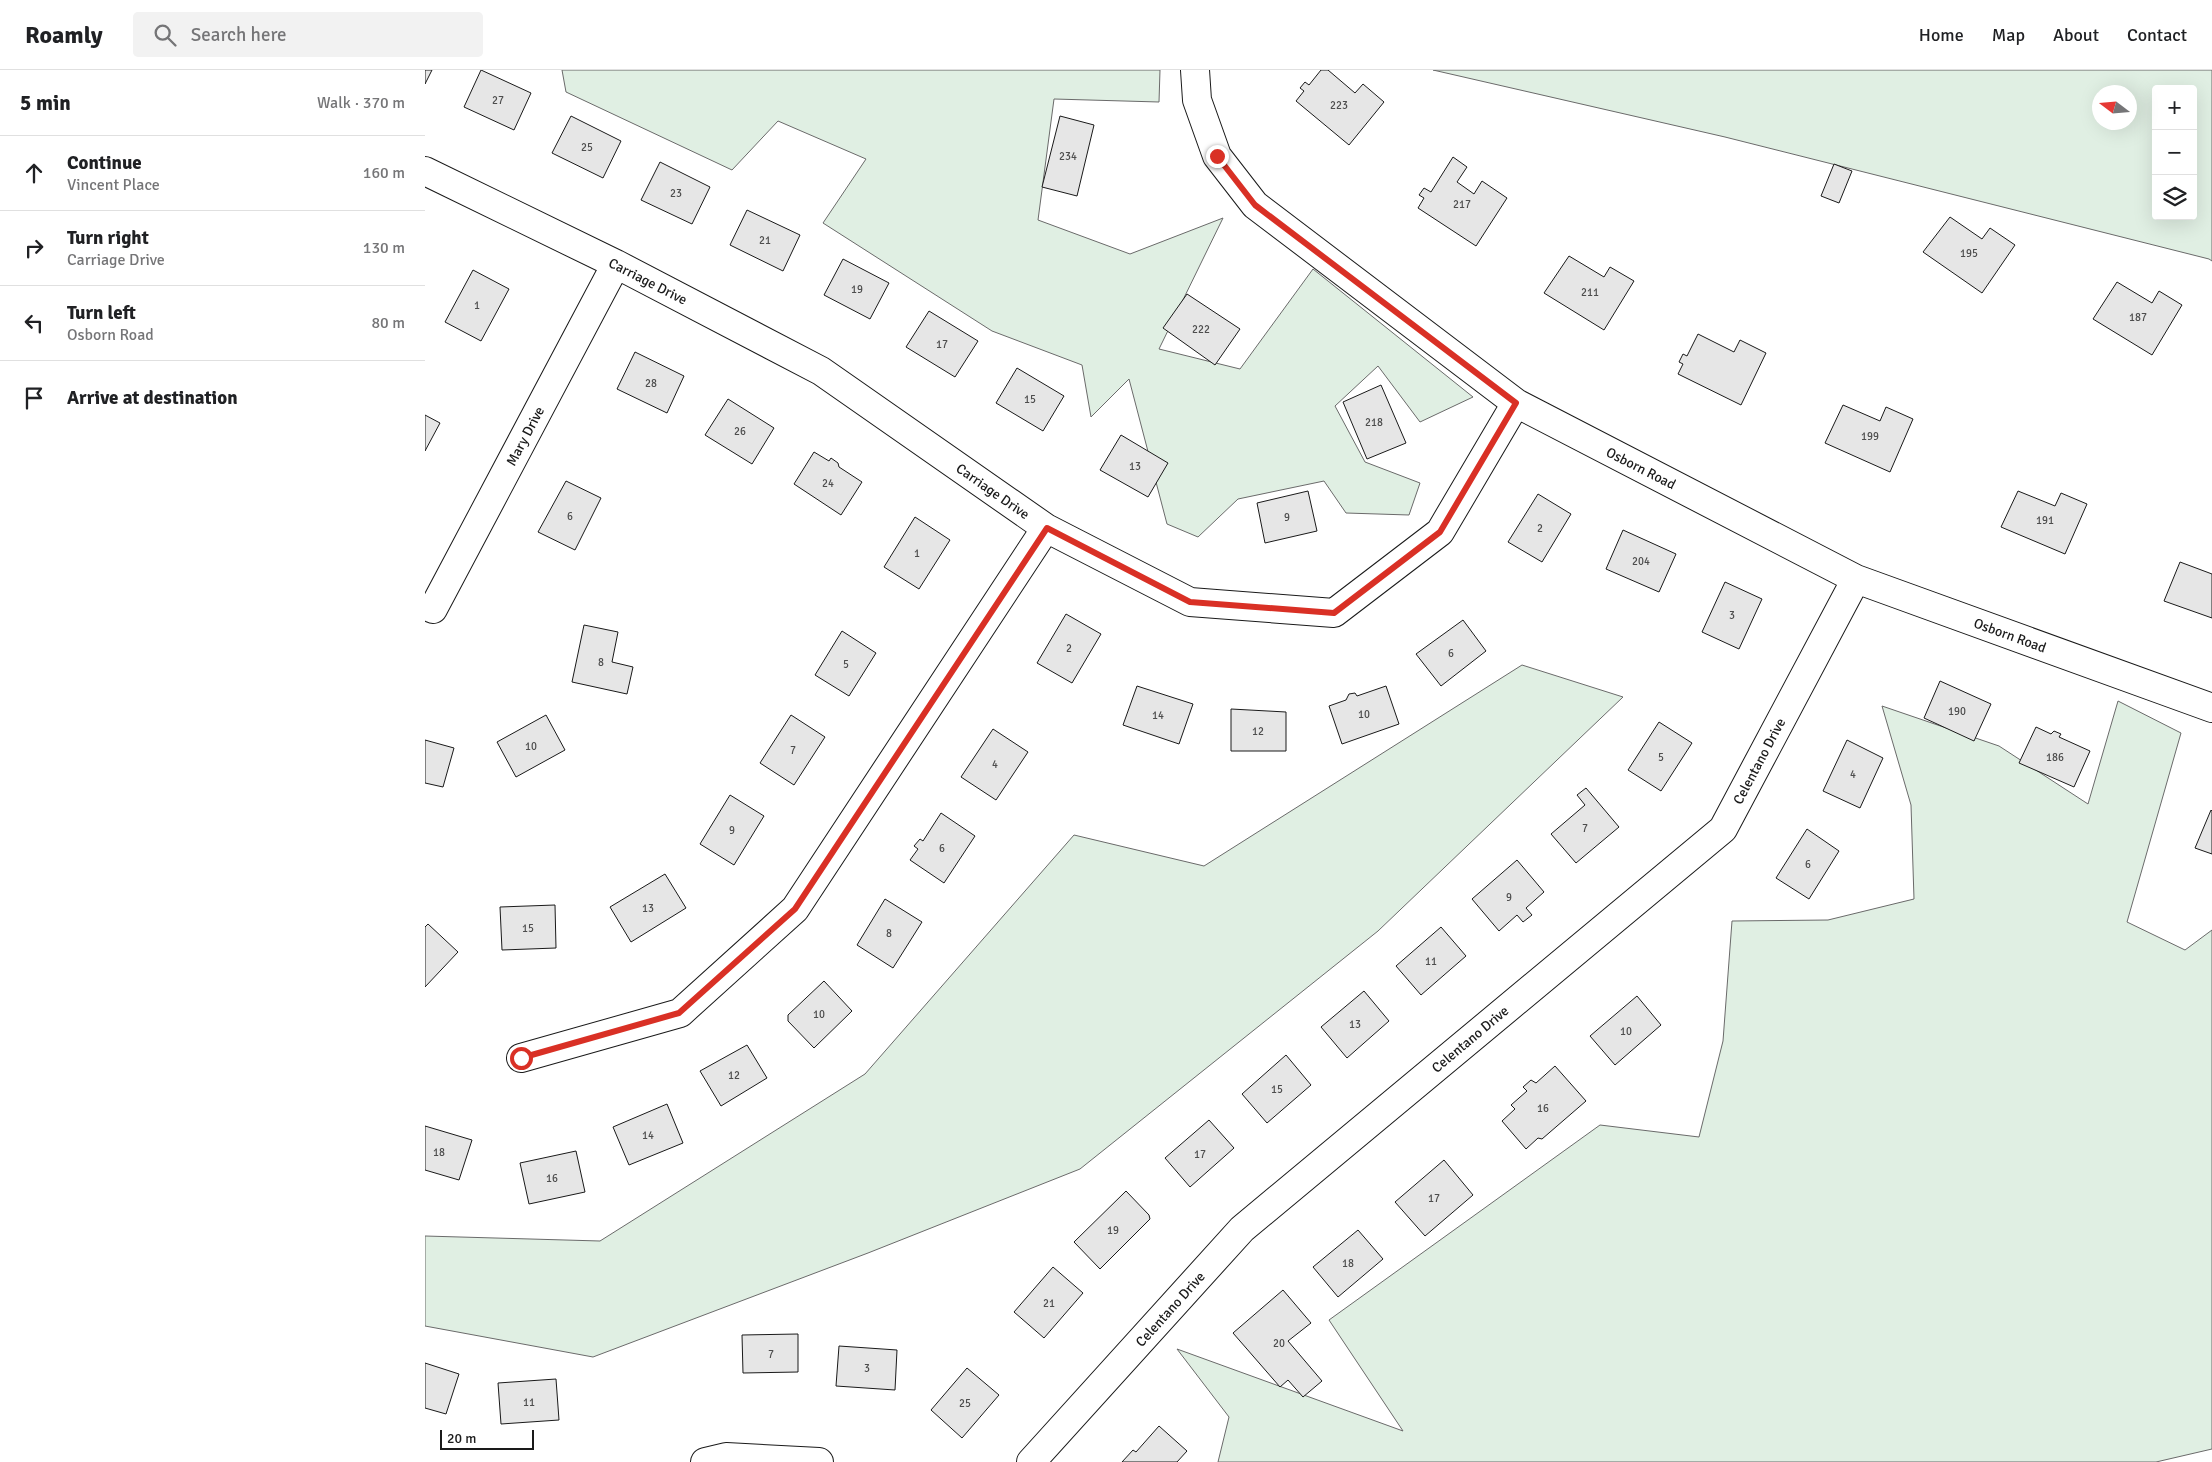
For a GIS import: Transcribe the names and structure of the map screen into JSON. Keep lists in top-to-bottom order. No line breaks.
{"streets":{"street":["Carriage Drive","Mary Drive","Osborn Road","Celentano Drive"]},"crossings":[["Carriage Drive","Mary Drive"],["Carriage Drive","Osborn Road"],["Osborn Road","Celentano Drive"]],"house_numbers":["27","223","25","234","23","217","21","195","19","211","1","187","222","17","28","15","218","26","199","13","24","6","9","191","2","1","204","3","2","6","8","5","190","10","14","12","10","7","5","186","4","4","7","9","6","6","9","13","15","8","11","10","13","10","12","15","16","14","18","17","16","17","19","18","21","20","7","3","11","25"],"scale_bar":"20 m","north":"left","page":{"header":"Roamly","search":"Search here","nav":["Home","Map","About","Contact"],"heading":["5 min","Walk · 370 m"],"map_buttons":["+","−"],"list":[["Continue","Vincent Place","160 m"],["Turn right","Carriage Drive","130 m"],["Turn left","Osborn Road","80 m"],"Arrive at destination"],"scale":"20 m"}}
